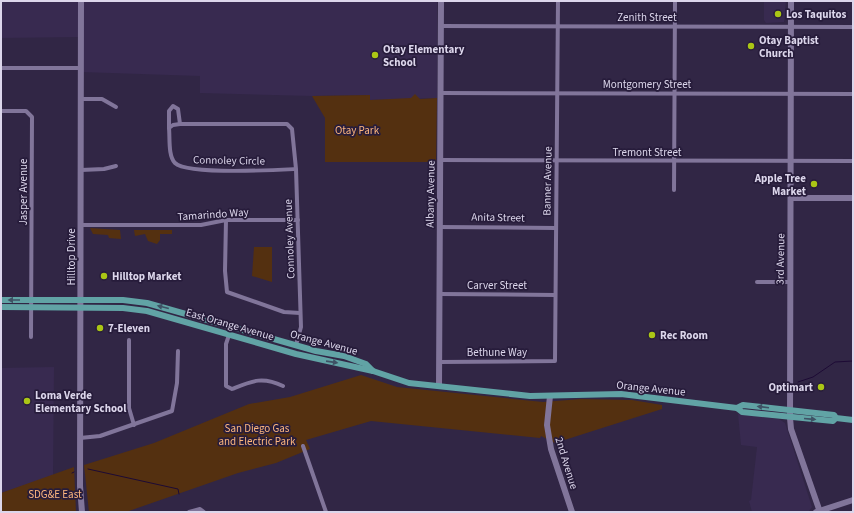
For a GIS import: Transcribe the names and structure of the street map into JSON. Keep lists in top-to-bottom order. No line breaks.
{"streets":{"main road":["Albany Avenue","Hilltop Drive","3rd Avenue","East Orange Avenue","Orange Avenue","2nd Avenue"],"street":["Zenith Street","Montgomery Street","Tremont Street","Connoley Circle","Banner Avenue","Jasper Avenue","Tamarindo Way","Anita Street","Connoley Avenue","Carver Street","Bethune Way"]},"crossings":[["Zenith Street","Banner Avenue"],["Zenith Street","Albany Avenue"],["Zenith Street","3rd Avenue"],["Montgomery Street","Banner Avenue"],["Montgomery Street","Albany Avenue"],["Montgomery Street","3rd Avenue"],["Tremont Street","Banner Avenue"],["Tremont Street","Albany Avenue"],["Tremont Street","3rd Avenue"],["Connoley Circle","Connoley Avenue"],["Banner Avenue","Anita Street"],["Banner Avenue","Carver Street"],["Banner Avenue","Bethune Way"],["Jasper Avenue","Orange Avenue"],["Albany Avenue","Anita Street"],["Albany Avenue","Carver Street"],["Albany Avenue","Orange Avenue"],["Albany Avenue","Bethune Way"],["Tamarindo Way","Connoley Avenue"],["Tamarindo Way","Hilltop Drive"],["Connoley Avenue","Orange Avenue"],["Hilltop Drive","East Orange Avenue"],["Hilltop Drive","Orange Avenue"],["3rd Avenue","Orange Avenue"],["East Orange Avenue","Orange Avenue"],["Orange Avenue","2nd Avenue"]],"parks":["Otay Park","San Diego Gas and Electric Park","SDG&E East"],"places":["Los Taquitos","Otay Baptist Church","Otay Elementary School","Apple Tree Market","Hilltop Market","7-Eleven","Rec Room","Optimart","Loma Verde Elementary School"]}
